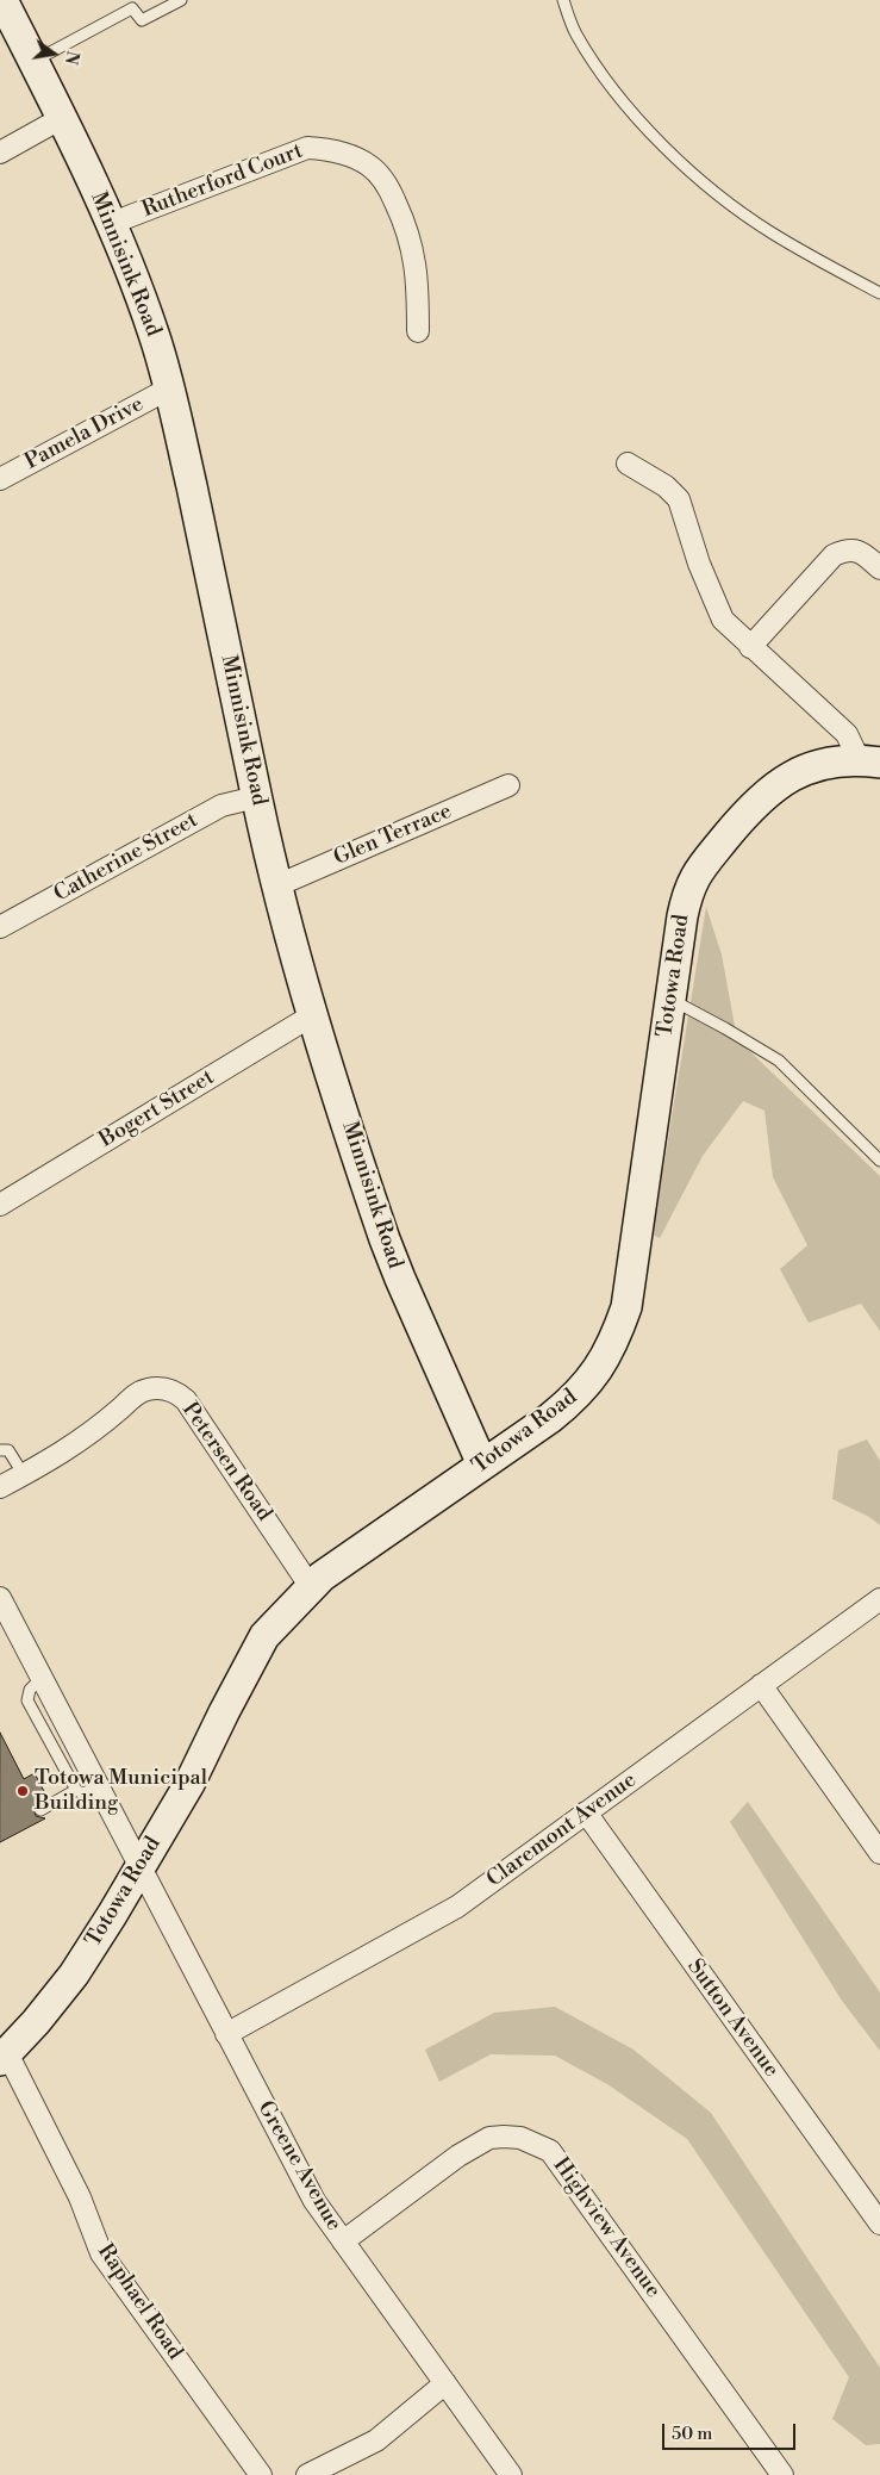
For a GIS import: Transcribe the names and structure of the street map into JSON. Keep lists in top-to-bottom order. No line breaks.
{"streets":{"main road":["Minnisink Road","Totowa Road"],"street":["Rutherford Court","Pamela Drive","Glen Terrace","Catherine Street","Bogert Street","Petersen Road","Claremont Avenue","Sutton Avenue","Greene Avenue","Highview Avenue","Raphael Road"]},"crossings":[["Rutherford Court","Minnisink Road"],["Minnisink Road","Pamela Drive"],["Minnisink Road","Glen Terrace"],["Minnisink Road","Catherine Street"],["Minnisink Road","Totowa Road"],["Minnisink Road","Bogert Street"],["Totowa Road","Petersen Road"],["Totowa Road","Greene Avenue"],["Totowa Road","Raphael Road"],["Claremont Avenue","Sutton Avenue"],["Claremont Avenue","Greene Avenue"],["Greene Avenue","Highview Avenue"]],"places":["Totowa Municipal Building"],"scale_bar":"50 m","north":"right"}
